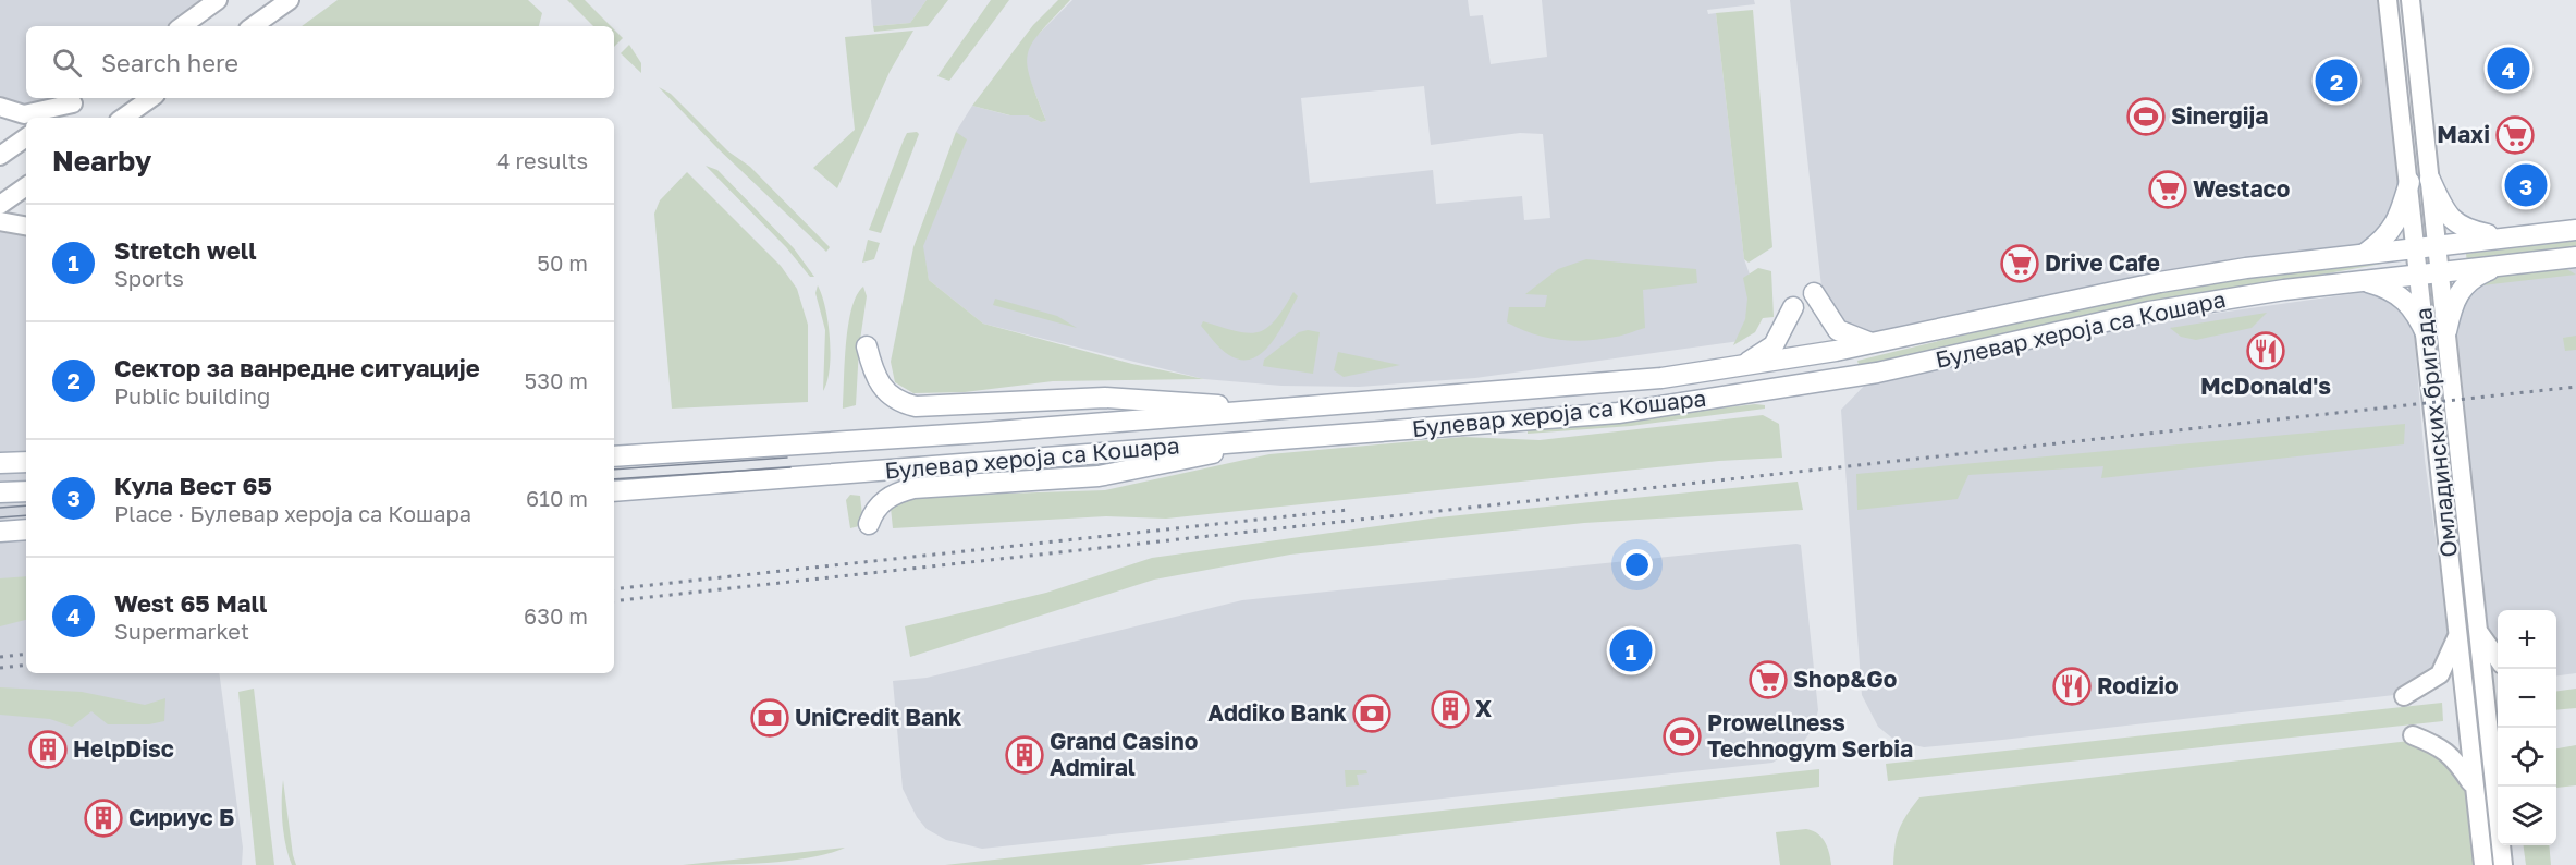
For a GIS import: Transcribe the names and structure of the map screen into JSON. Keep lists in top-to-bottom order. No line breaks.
{"streets":{"main road":["Булевар хероја са Кошара","Омладинских бригада"]},"crossings":[["Булевар хероја са Кошара","Омладинских бригада"]],"places":{"sports":["Sinergija","Prowellness Technogym Serbia"],"supermarket":["Maxi","Westaco","Drive Cafe","Shop&Go"],"restaurant":["McDonald's","Rodizio"],"building":["X","HelpDisc","Grand Casino Admiral","Сириус Б"],"bank":["Addiko Bank","UniCredit Bank"]},"page":{"search":"Search here","pins":["4","2","3","1"],"heading":["Nearby","4 results"],"list":[{"mark":"1","name":"Stretch well","note":"Sports","value":"50 m"},{"mark":"2","name":"Сектор за ванредне ситуације","note":"Public building","value":"530 m"},{"mark":"3","name":"Кула Вест 65","note":"Place · Булевар хероја са Кошара","value":"610 m"},{"mark":"4","name":"West 65 Mall","note":"Supermarket","value":"630 m"}],"map_buttons":["+","−"]}}
